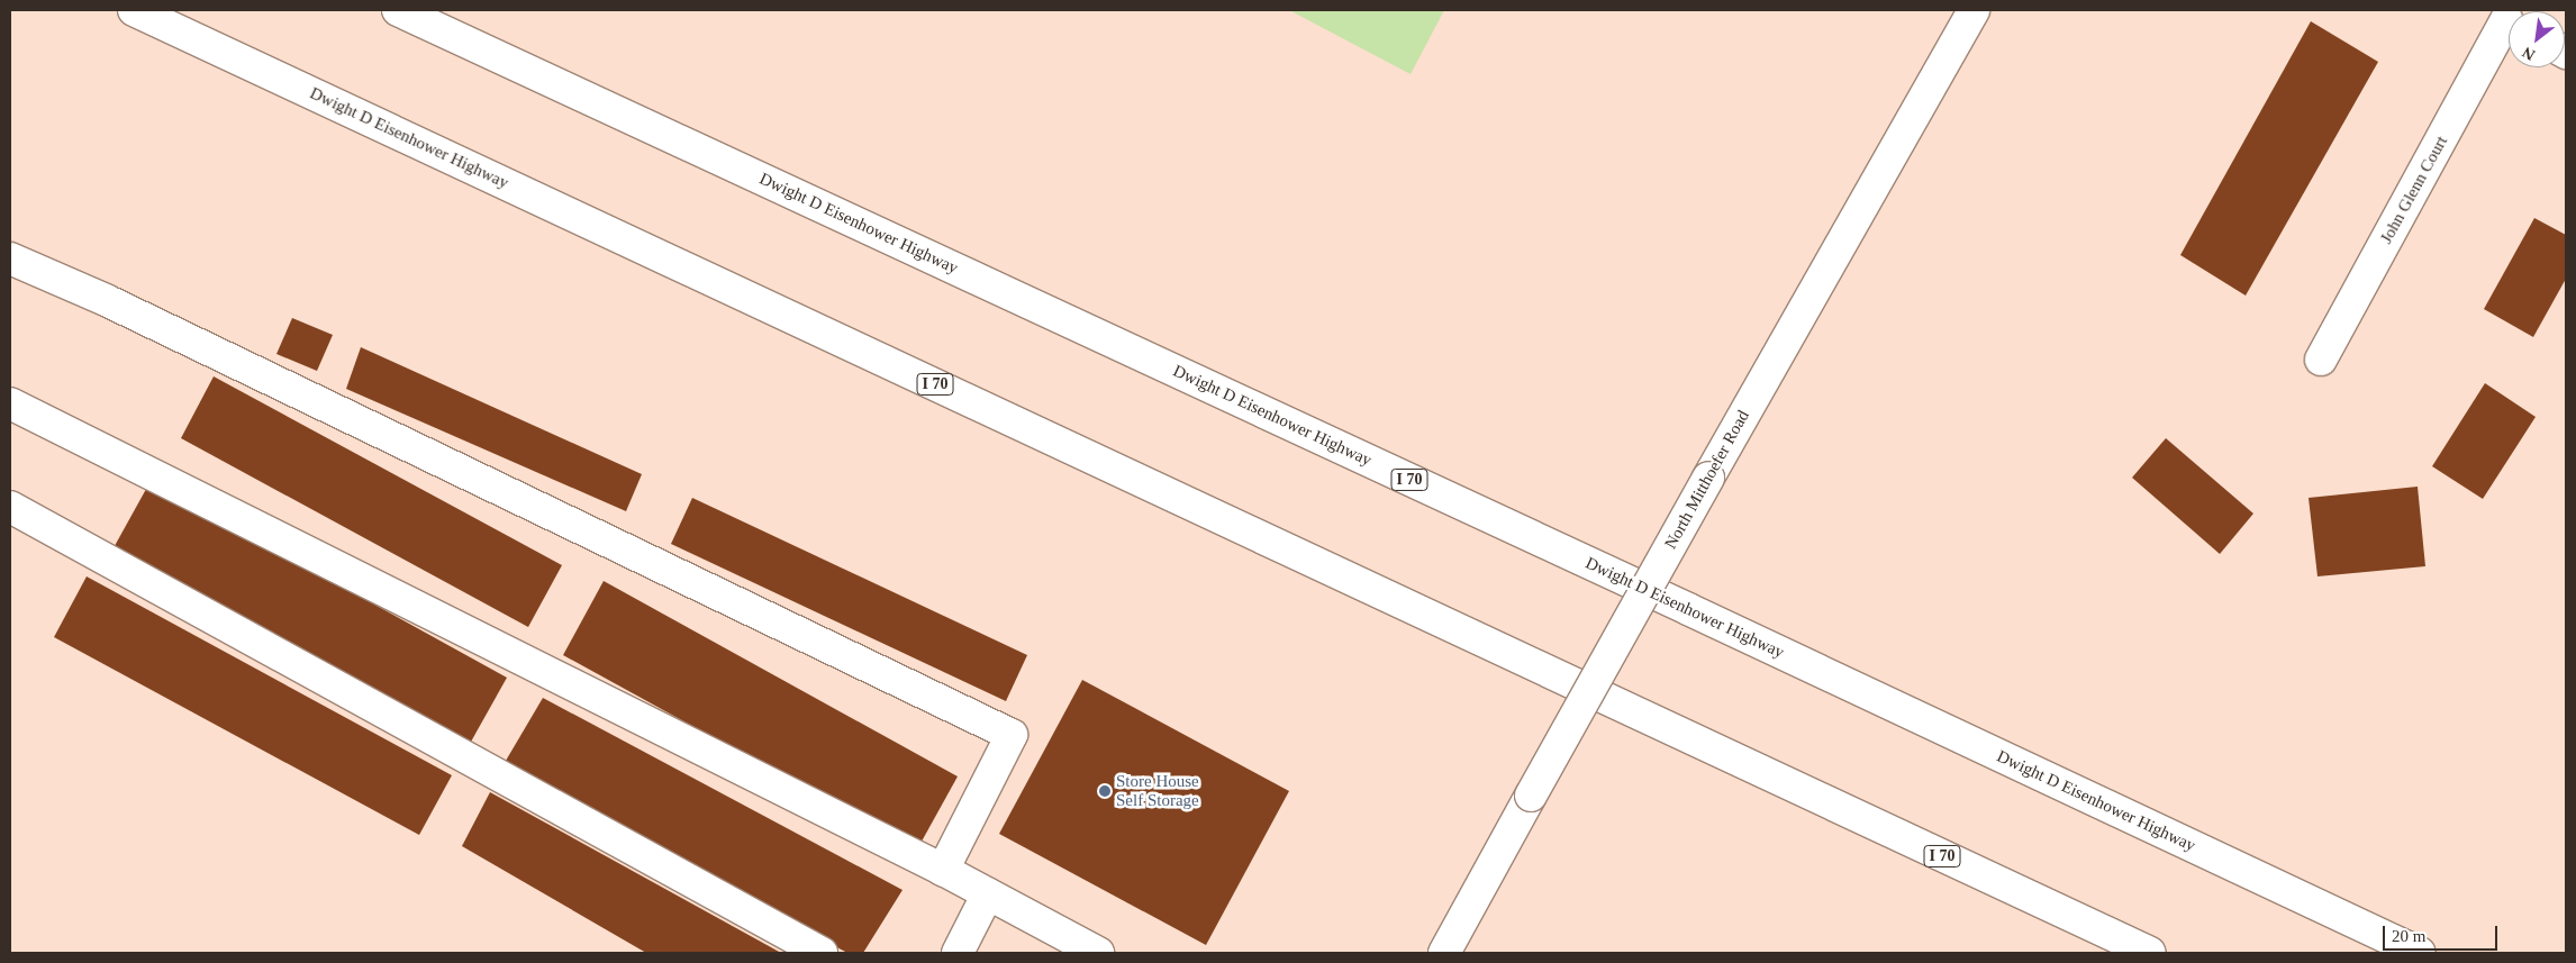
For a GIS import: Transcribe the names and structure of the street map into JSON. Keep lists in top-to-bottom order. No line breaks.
{"streets":{"main road":["Dwight D Eisenhower Highway","John Glenn Court","I 70","North Mitthoefer Road"]},"places":["Store House Self Storage"],"scale_bar":"20 m","north":"bottom left"}
